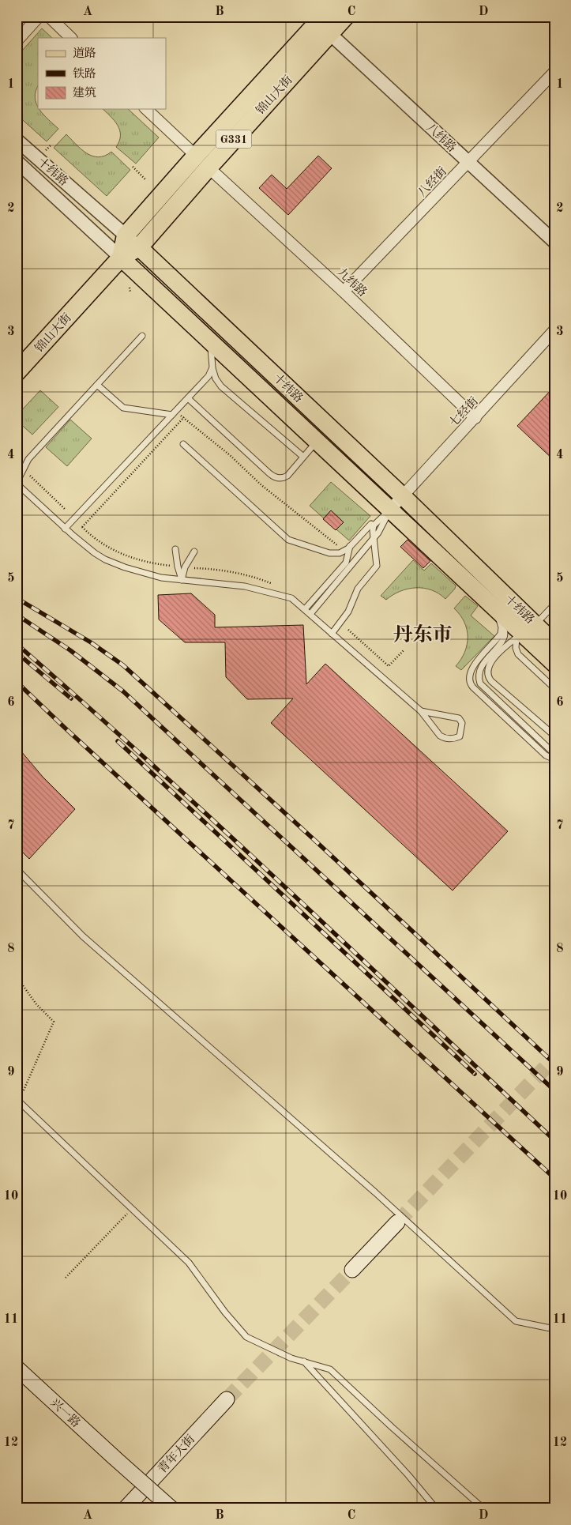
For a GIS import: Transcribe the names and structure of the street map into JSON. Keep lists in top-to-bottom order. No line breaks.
{"streets":{"highway":["锦山大街","G331"],"main road":["十纬路","兴一路","青年大街"],"street":["八纬路","八经街","九纬路","七经街"]},"crossings":[["锦山大街","八纬路"],["锦山大街","十纬路"],["锦山大街","九纬路"],["八纬路","八经街"],["十纬路","七经街"],["八经街","九纬路"],["九纬路","七经街"]],"districts":["丹东市"],"legend":["道路","铁路","建筑"],"grid":{"columns":["A","B","C","D"],"rows":["1","2","3","4","5","6","7","8","9","10","11","12"]}}
